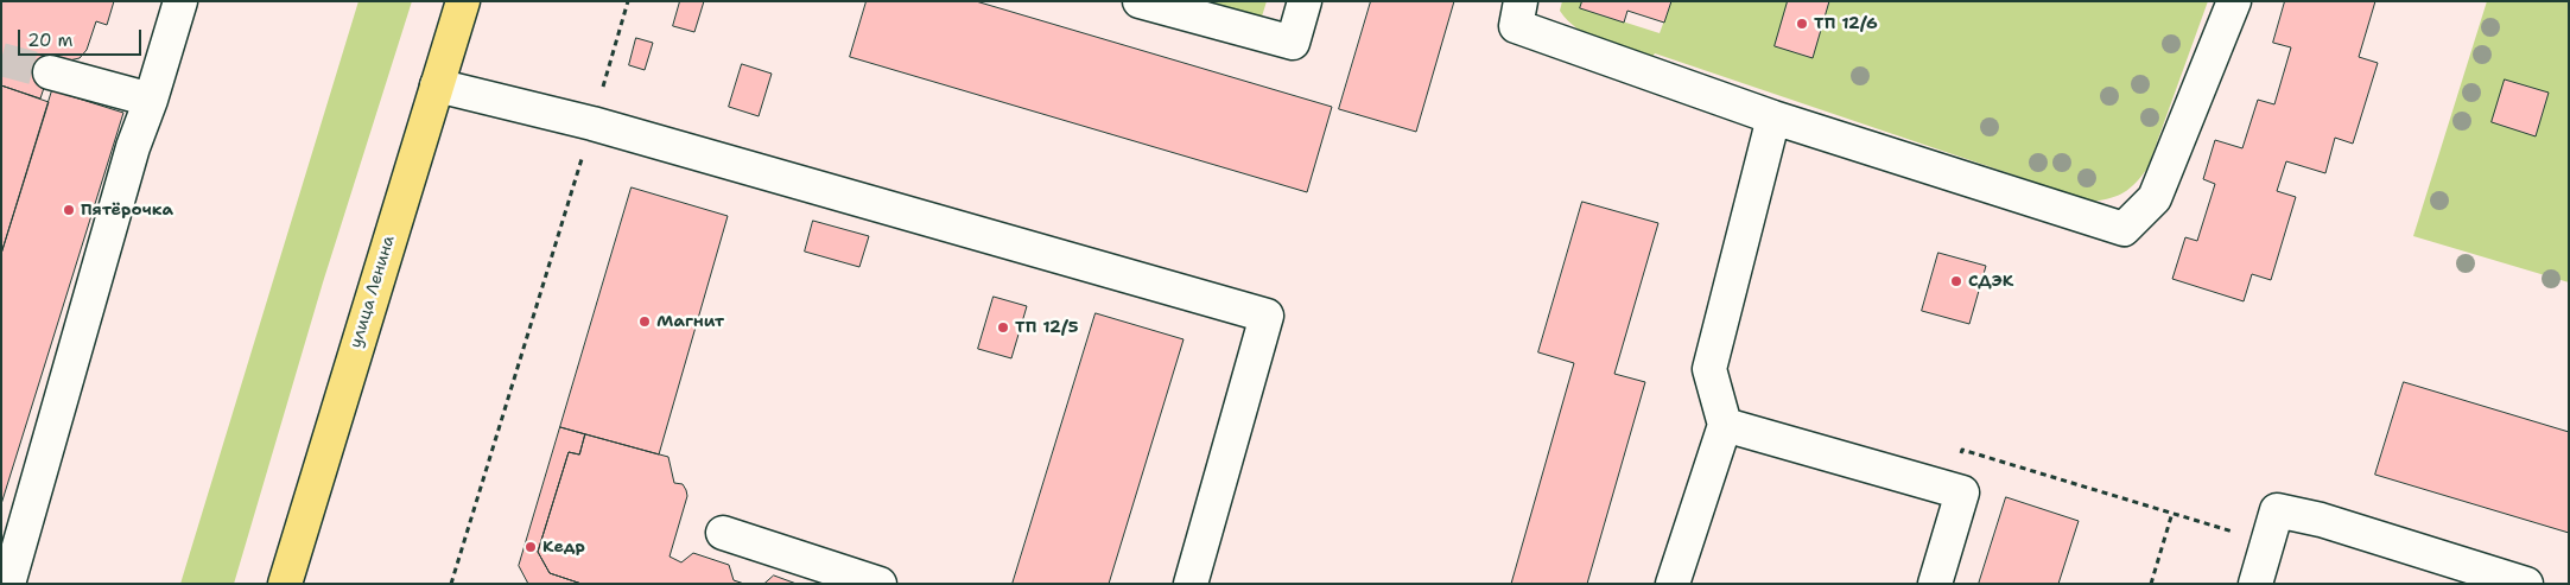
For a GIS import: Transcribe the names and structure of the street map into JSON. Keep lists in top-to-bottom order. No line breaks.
{"streets":{"main road":["улица Ленина"]},"places":["ТП 12/6","Пятёрочка","СДЭК","Магнит","ТП 12/5","Кедр"],"scale_bar":"20 m"}
